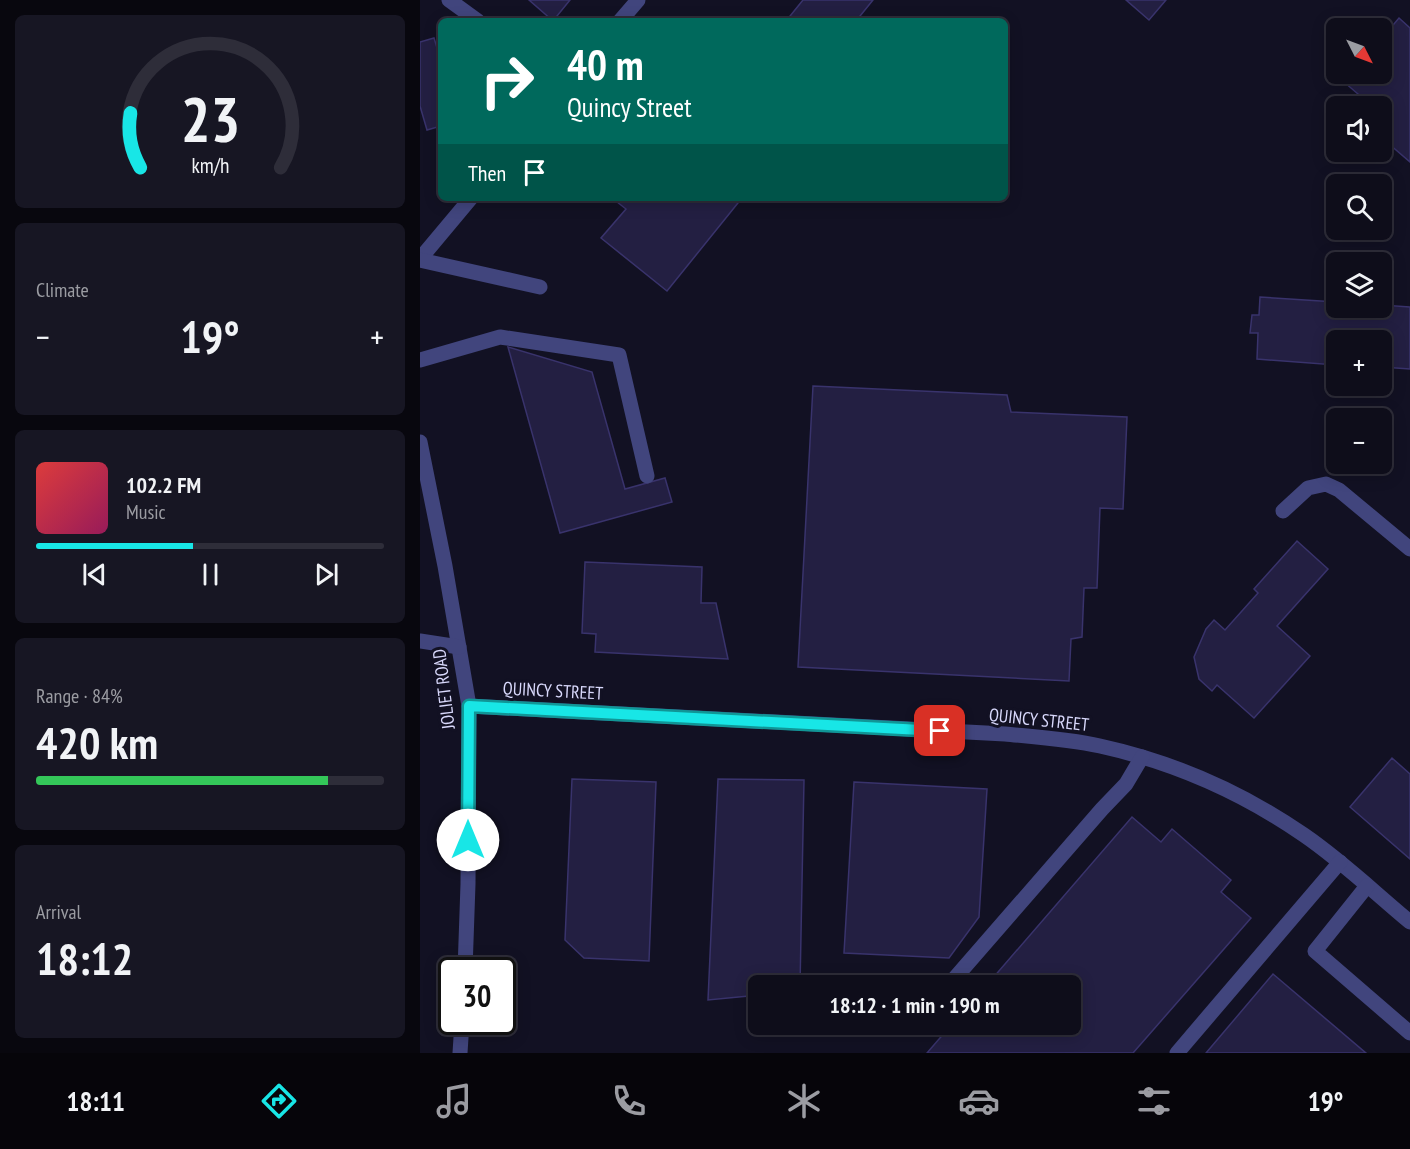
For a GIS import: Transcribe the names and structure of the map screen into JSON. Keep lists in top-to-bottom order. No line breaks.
{"streets":{"street":["JOLIET ROAD","QUINCY STREET"]},"crossings":[["JOLIET ROAD","QUINCY STREET"]],"north":"bottom right","page":{"map_buttons":["+","−"],"turn":["40 m","Quincy Street"],"then":"Then","tile":["Climate",["Range · 84%","420 km"],["Arrival","18:12"]],"heat":["−","19°","+"],"song":["102.2 FM","Music"],"limit":"30","trip":"18:12 · 1 min · 190 m","tabs":["18:11","19°"],"gauge":["23","km/h"]}}
